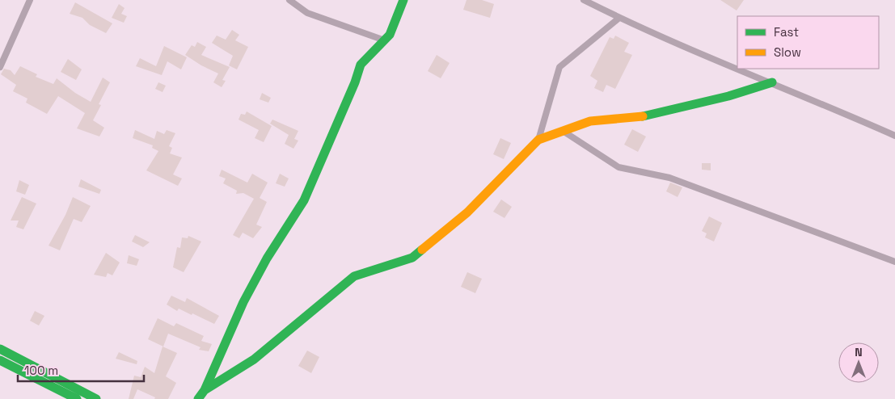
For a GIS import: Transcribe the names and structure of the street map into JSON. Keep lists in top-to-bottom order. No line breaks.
{"legend":["Fast","Slow"],"scale_bar":"100 m","north":"top"}
